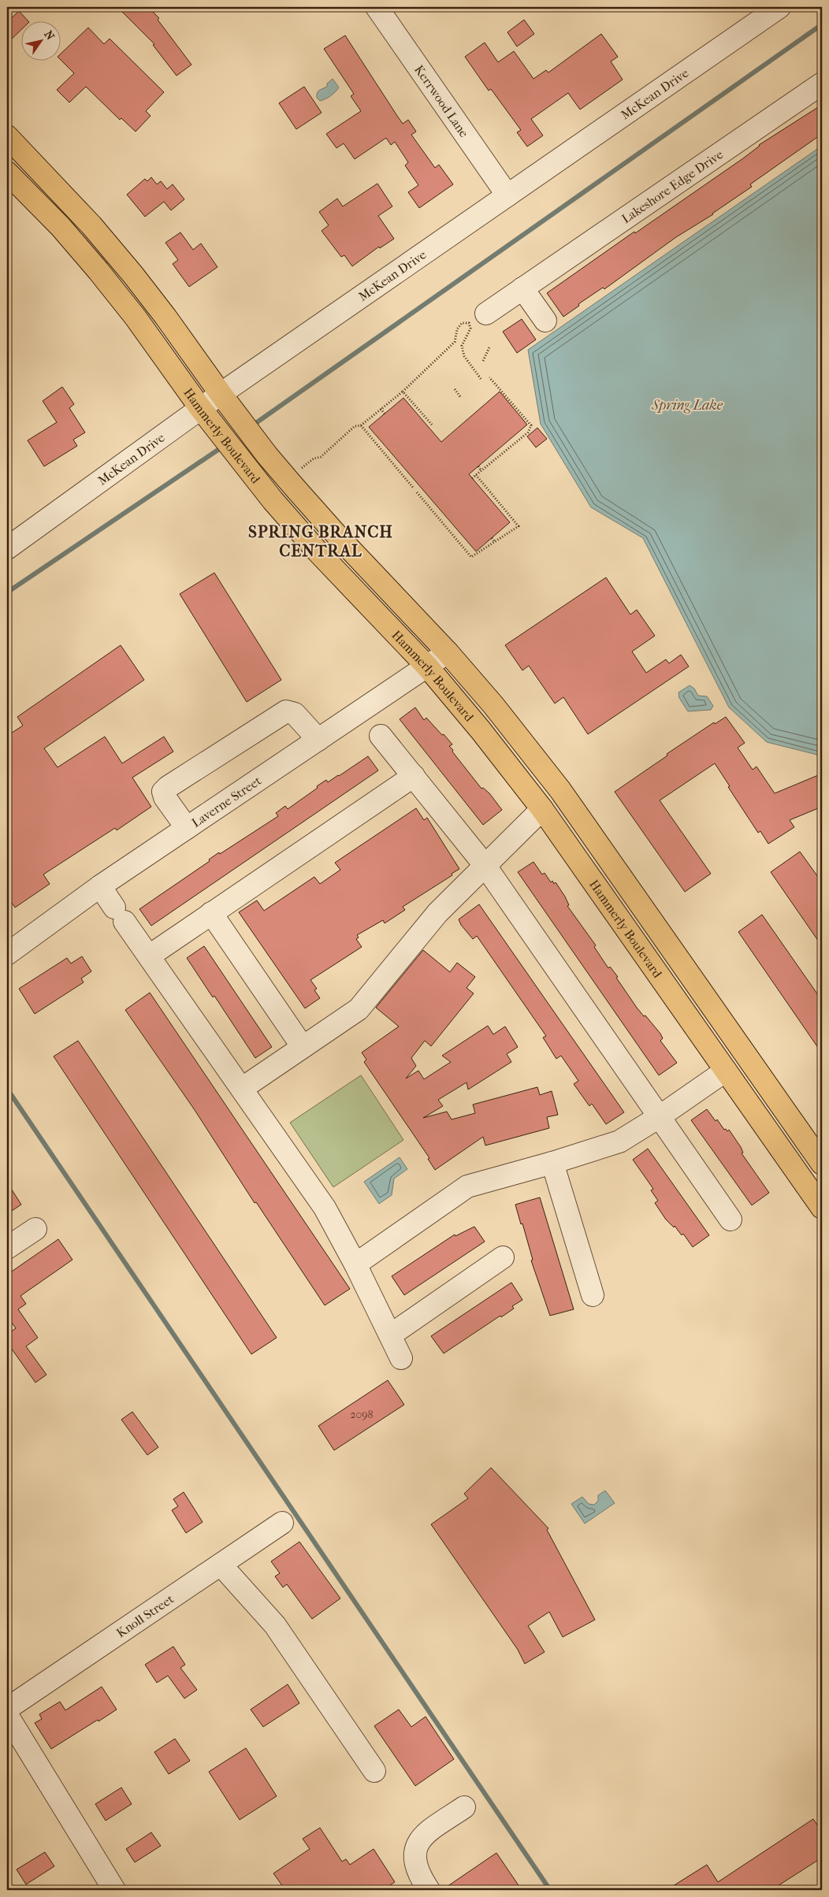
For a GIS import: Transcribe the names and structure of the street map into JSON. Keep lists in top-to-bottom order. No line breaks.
{"streets":{"main road":["Hammerly Boulevard"],"street":["McKean Drive","Kerrwood Lane","Lakeshore Edge Drive","Laverne Street","Knoll Street"]},"crossings":[["McKean Drive","Kerrwood Lane"],["McKean Drive","Hammerly Boulevard"],["Hammerly Boulevard","Laverne Street"]],"districts":["SPRING BRANCH CENTRAL"],"water":["Spring Lake"],"house_numbers":["2098"],"north":"top right"}
